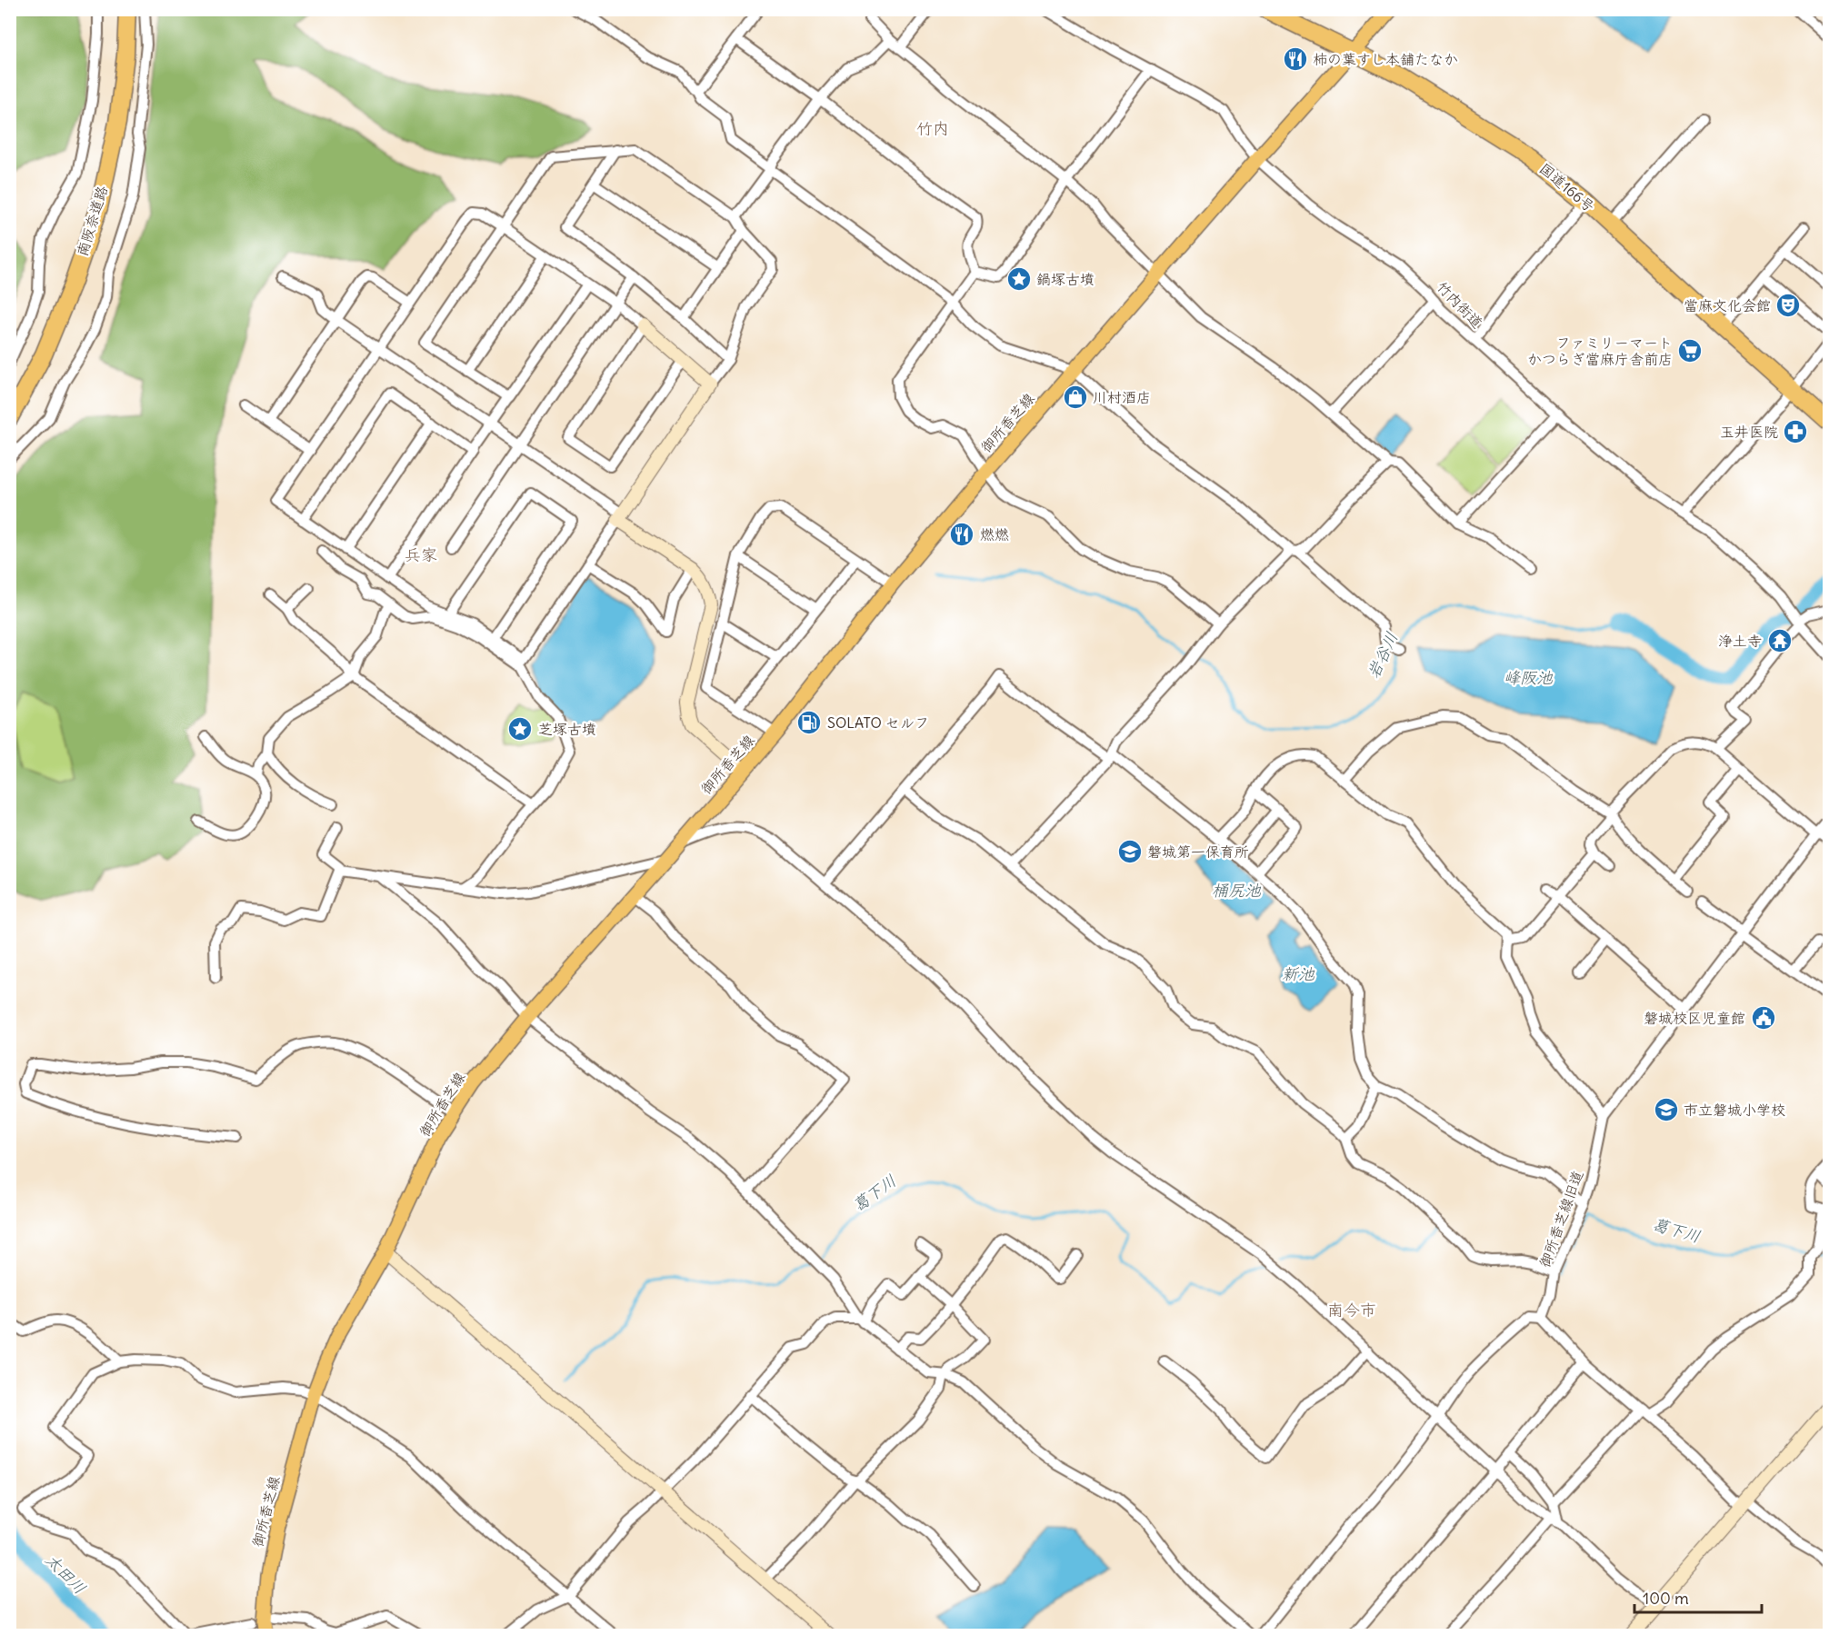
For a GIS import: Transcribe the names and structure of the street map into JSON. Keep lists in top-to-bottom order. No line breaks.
{"streets":{"highway":["国道166号","南阪奈道路"],"main road":["御所香芝線"],"street":["竹内街道","御所香芝線旧道"]},"crossings":[["国道166号","御所香芝線"],["竹内街道","御所香芝線"]],"districts":["竹内","兵家","南今市"],"water":["岩谷川","峰阪池","桶尻池","新池","葛下川","太田川"],"places":{"restaurant":["柿の葉すし本舗たなか","燃燃"],"place":["鍋塚古墳","芝塚古墳"],"theatre":["當麻文化会館"],"supermarket":["ファミリーマート かつらぎ當麻庁舎前店"],"shop":["川村酒店"],"pharmacy":["玉井医院"],"temple":["浄土寺"],"fuel station":["SOLATO セルフ"],"school or university":["磐城第一保育所","市立磐城小学校"],"public building":["磐城校区児童館"]},"scale_bar":"100 m"}
